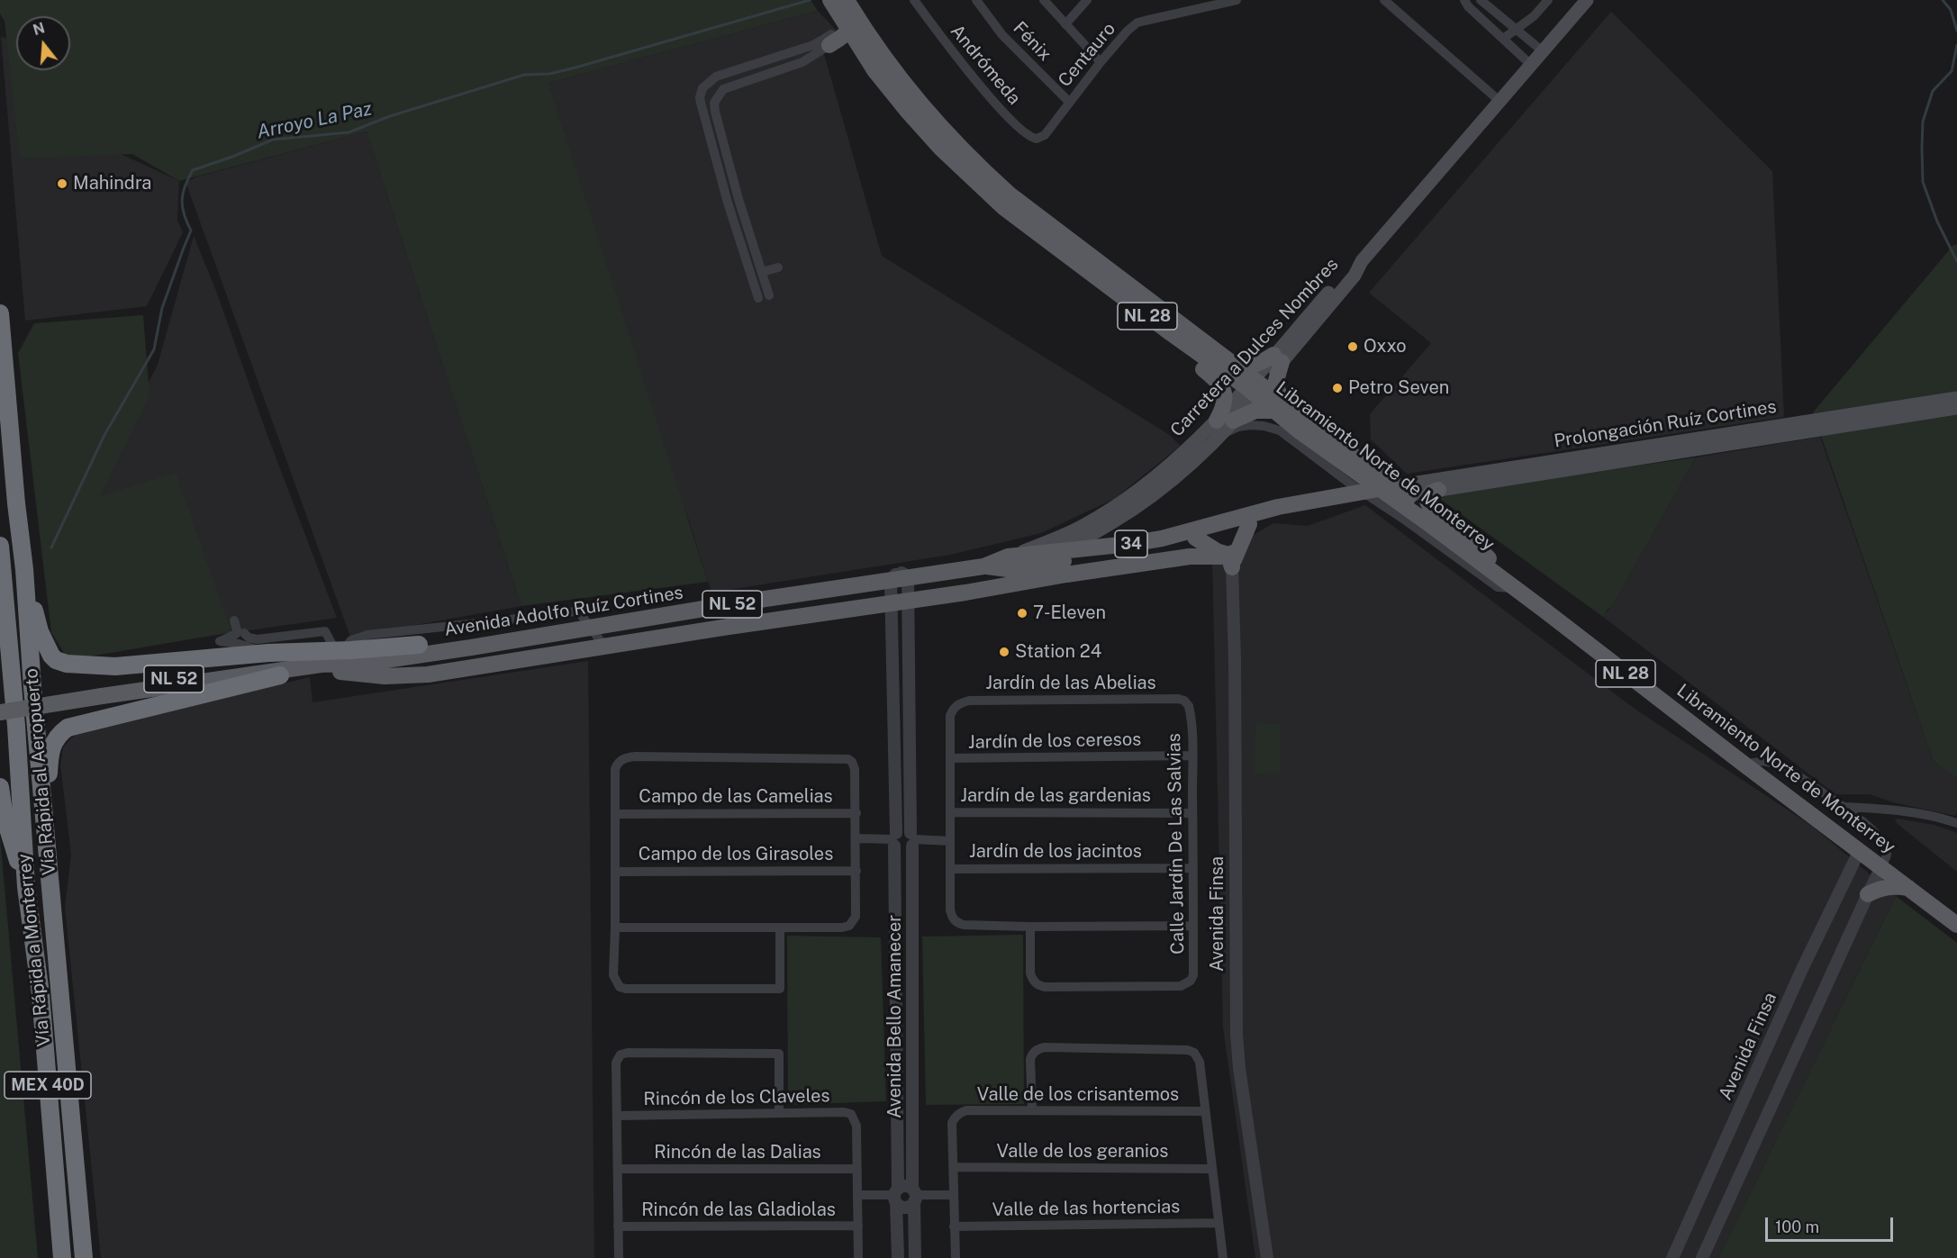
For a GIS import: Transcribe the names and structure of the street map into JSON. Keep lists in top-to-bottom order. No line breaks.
{"streets":{"highway":["Vía Rápida al Aeropuerto","Vía Rápida a Monterrey","MEX 40D"],"main road":["NL 28","Carretera a Dulces Nombres","Prolongación Ruíz Cortines","Libramiento Norte de Monterrey","34","NL 52","Avenida Adolfo Ruíz Cortines"],"street":["Fénix","Centauro","Andrómeda","Jardín de las Abelias","Jardín de los ceresos","Jardín de las gardenias","Campo de las Camelias","Calle Jardín De Las Salvias","Jardín de los jacintos","Campo de los Girasoles","Avenida Finsa","Avenida Bello Amanecer","Valle de los crisantemos","Rincón de los Claveles","Valle de los geranios","Rincón de las Dalias","Valle de las hortencias","Rincón de las Gladiolas"]},"crossings":[["Fénix","Centauro"],["Centauro","Andrómeda"],["Carretera a Dulces Nombres","Libramiento Norte de Monterrey"],["Carretera a Dulces Nombres","Avenida Adolfo Ruíz Cortines"],["Prolongación Ruíz Cortines","Libramiento Norte de Monterrey"],["Prolongación Ruíz Cortines","Avenida Adolfo Ruíz Cortines"],["Libramiento Norte de Monterrey","Avenida Adolfo Ruíz Cortines"],["Libramiento Norte de Monterrey","Avenida Finsa"],["Avenida Adolfo Ruíz Cortines","Avenida Bello Amanecer"],["Jardín de las Abelias","Jardín de los ceresos"],["Jardín de las Abelias","Calle Jardín De Las Salvias"],["Jardín de los ceresos","Calle Jardín De Las Salvias"],["Jardín de las gardenias","Calle Jardín De Las Salvias"],["Calle Jardín De Las Salvias","Jardín de los jacintos"],["Valle de los crisantemos","Valle de los geranios"],["Rincón de los Claveles","Rincón de las Dalias"]],"water":["Arroyo La Paz"],"places":["Mahindra","Oxxo","Petro Seven","7-Eleven","Station 24"],"scale_bar":"100 m","north":"top"}
